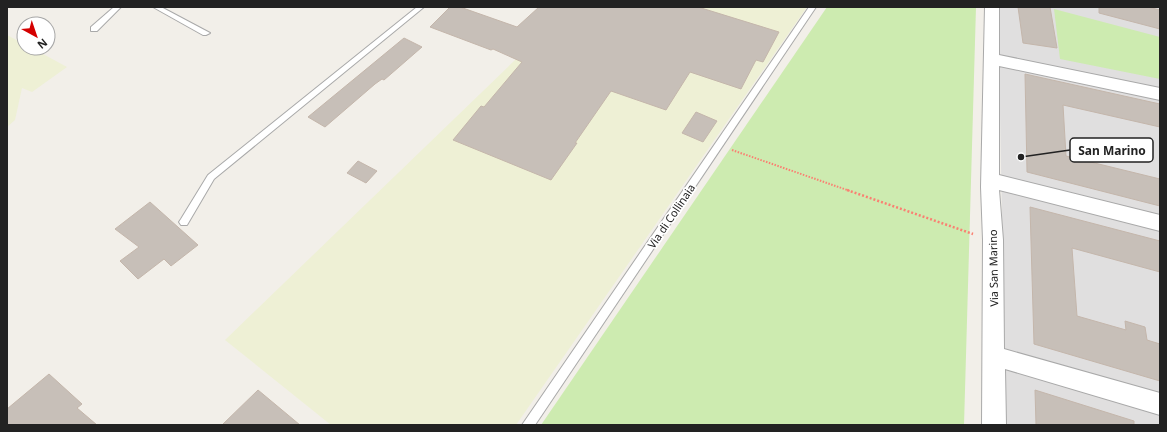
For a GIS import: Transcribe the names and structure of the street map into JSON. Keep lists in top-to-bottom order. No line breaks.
{"streets":{"street":["Via San Marino"],"lane":["Via di Collinaia"]},"places":["San Marino"],"north":"bottom right"}
